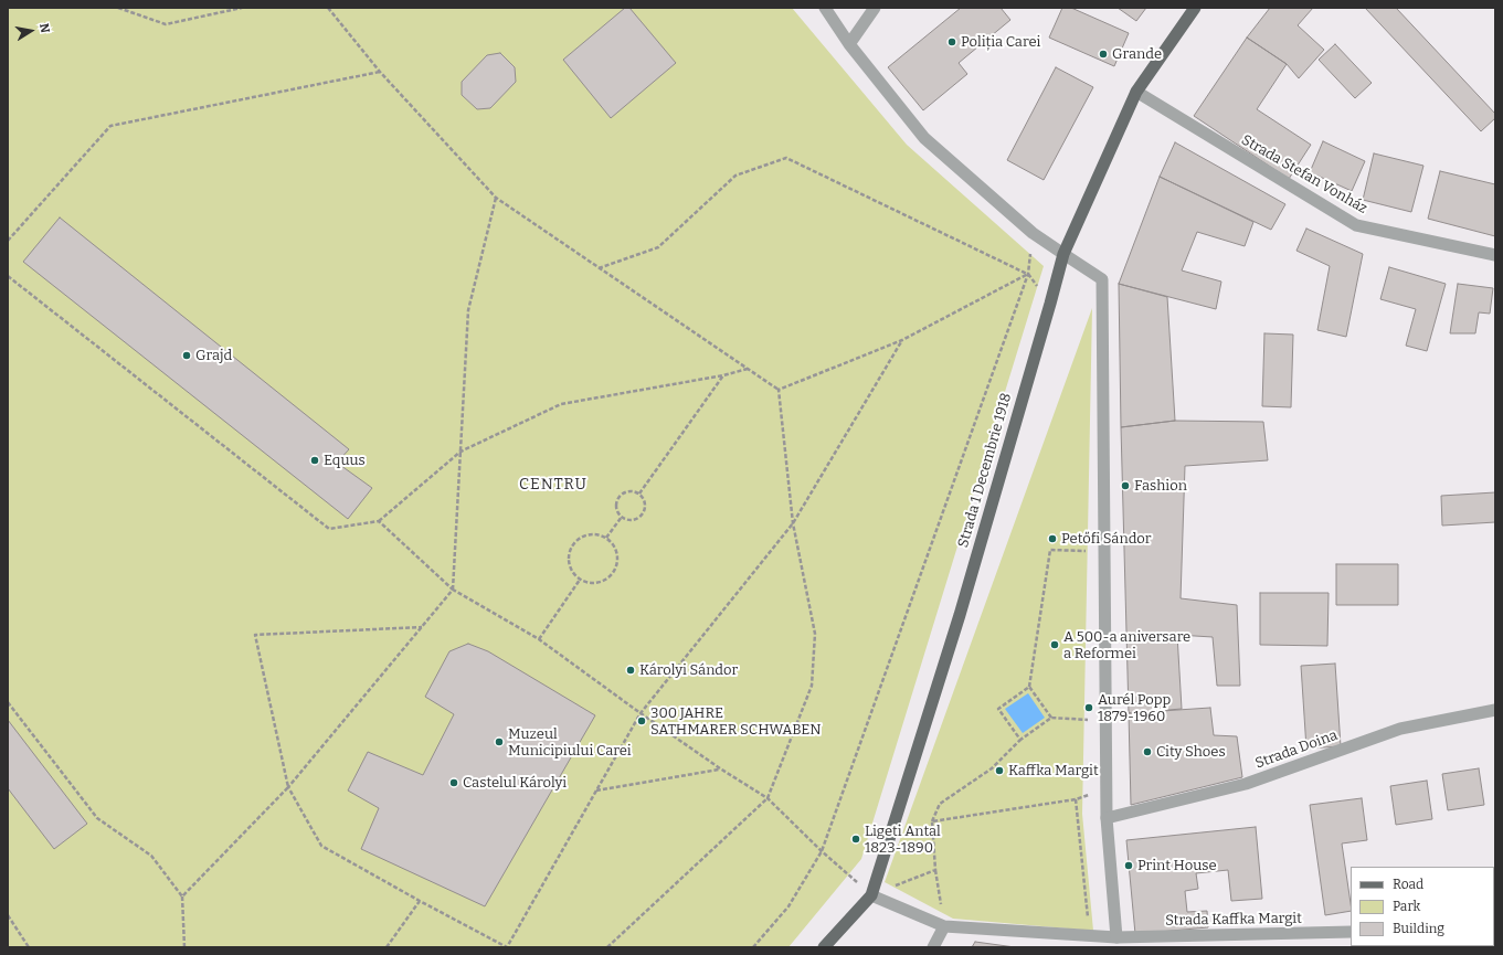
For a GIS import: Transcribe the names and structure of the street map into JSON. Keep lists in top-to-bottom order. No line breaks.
{"streets":{"main road":["Strada 1 Decembrie 1918"],"street":["Strada Stefan Vonház","Strada Doina","Strada Kaffka Margit"]},"crossings":[["Strada Stefan Vonház","Strada 1 Decembrie 1918"],["Strada 1 Decembrie 1918","Strada Kaffka Margit"]],"districts":["CENTRU"],"places":["Poliția Carei","Grande","Grajd","Equus","Fashion","Petőfi Sándor","A 500-a aniversare a Reformei","Károlyi Sándor","Aurél Popp 1879-1960","300 JAHRE SATHMARER SCHWABEN","Muzeul Municipiului Carei","City Shoes","Kaffka Margit","Castelul Károlyi","Ligeti Antal 1823-1890","Print House"],"legend":["Road","Park","Building"],"north":"right"}
